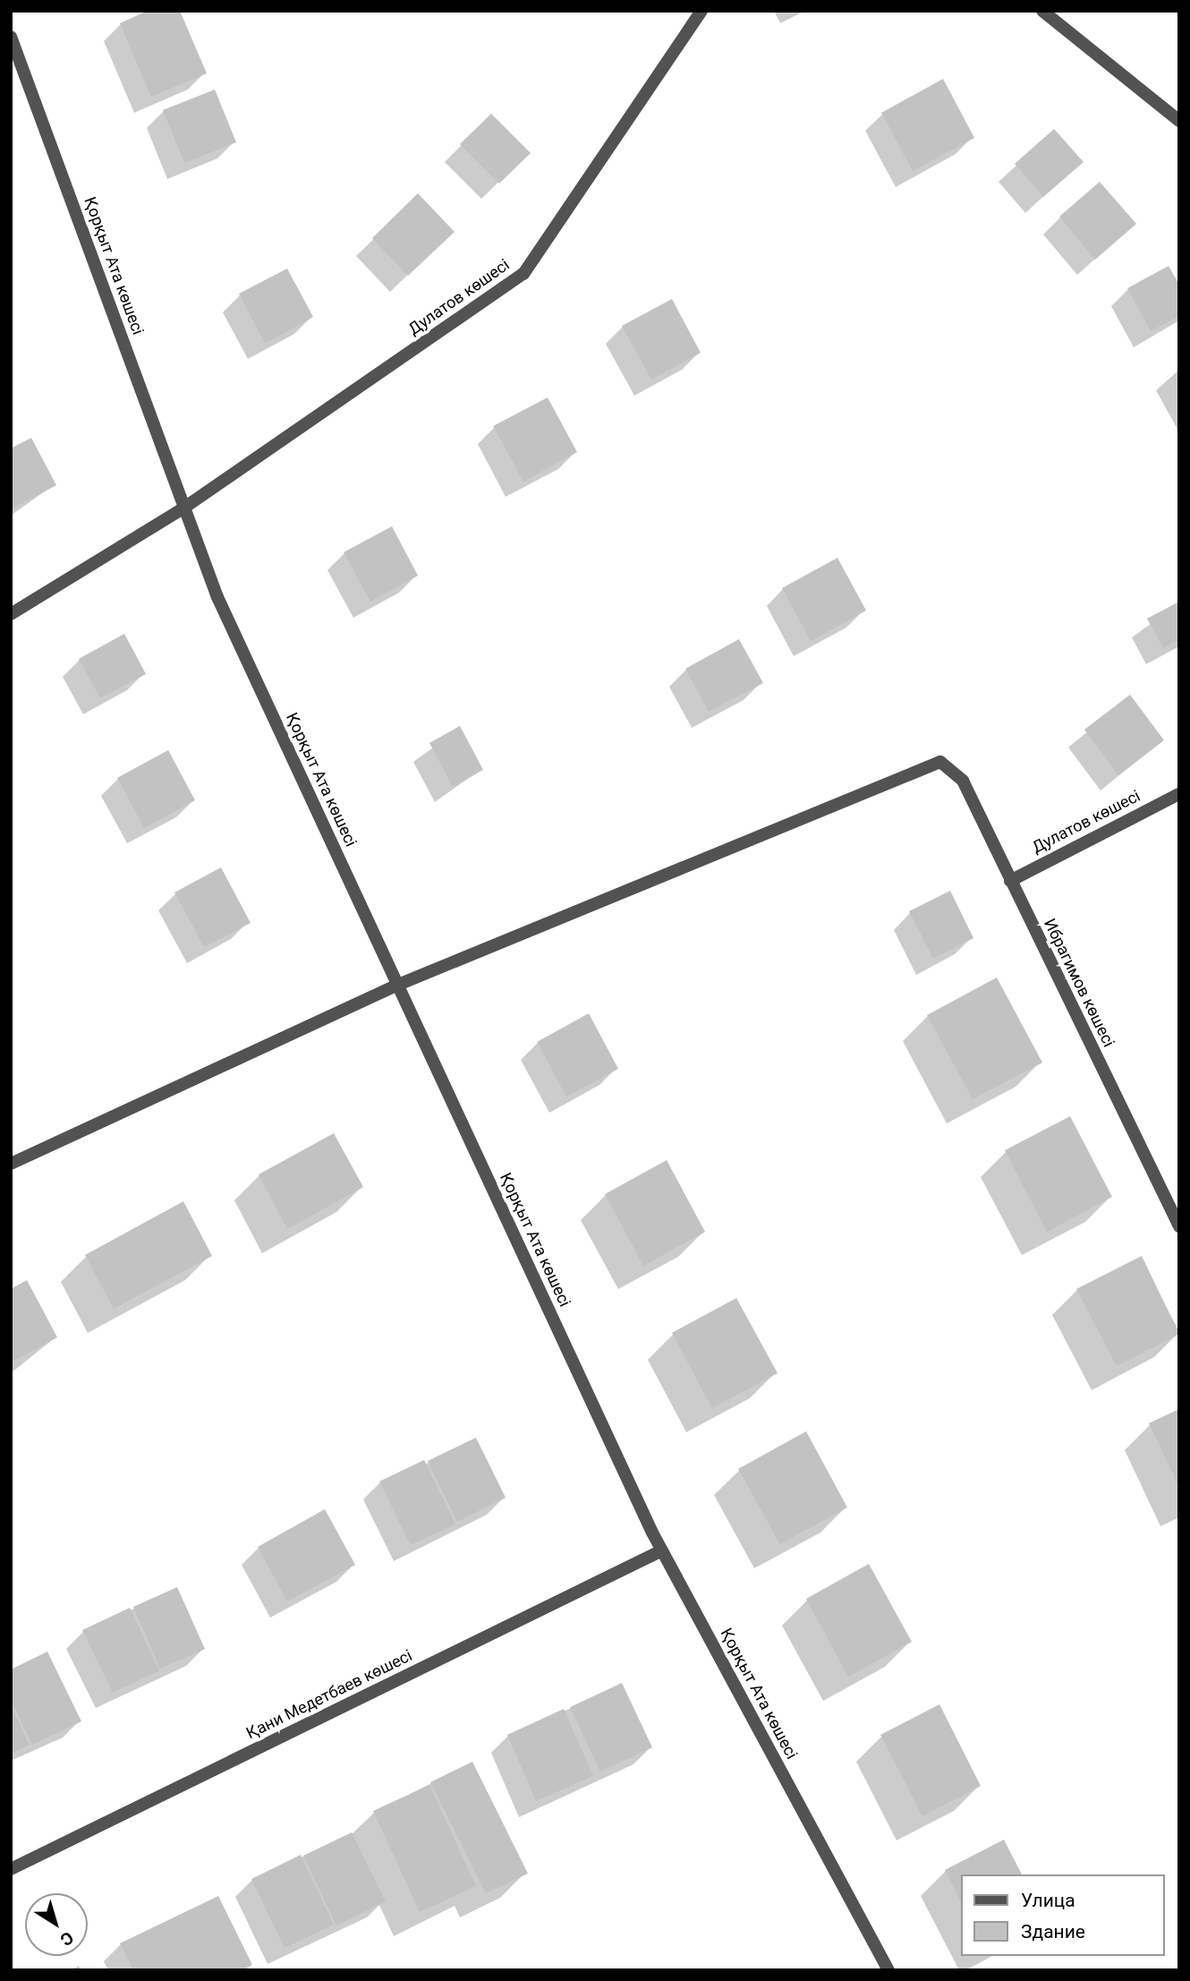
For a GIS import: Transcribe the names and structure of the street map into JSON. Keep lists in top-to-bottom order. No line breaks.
{"streets":{"street":["Қорқыт Ата көшесі","Дулатов көшесі","Ибрагимов көшесі","Қани Медетбаев көшесі"]},"crossings":[["Қорқыт Ата көшесі","Дулатов көшесі"],["Қорқыт Ата көшесі","Ибрагимов көшесі"],["Қорқыт Ата көшесі","Қани Медетбаев көшесі"],["Дулатов көшесі","Ибрагимов көшесі"]],"legend":["Улица","Здание"],"north":"bottom right"}
